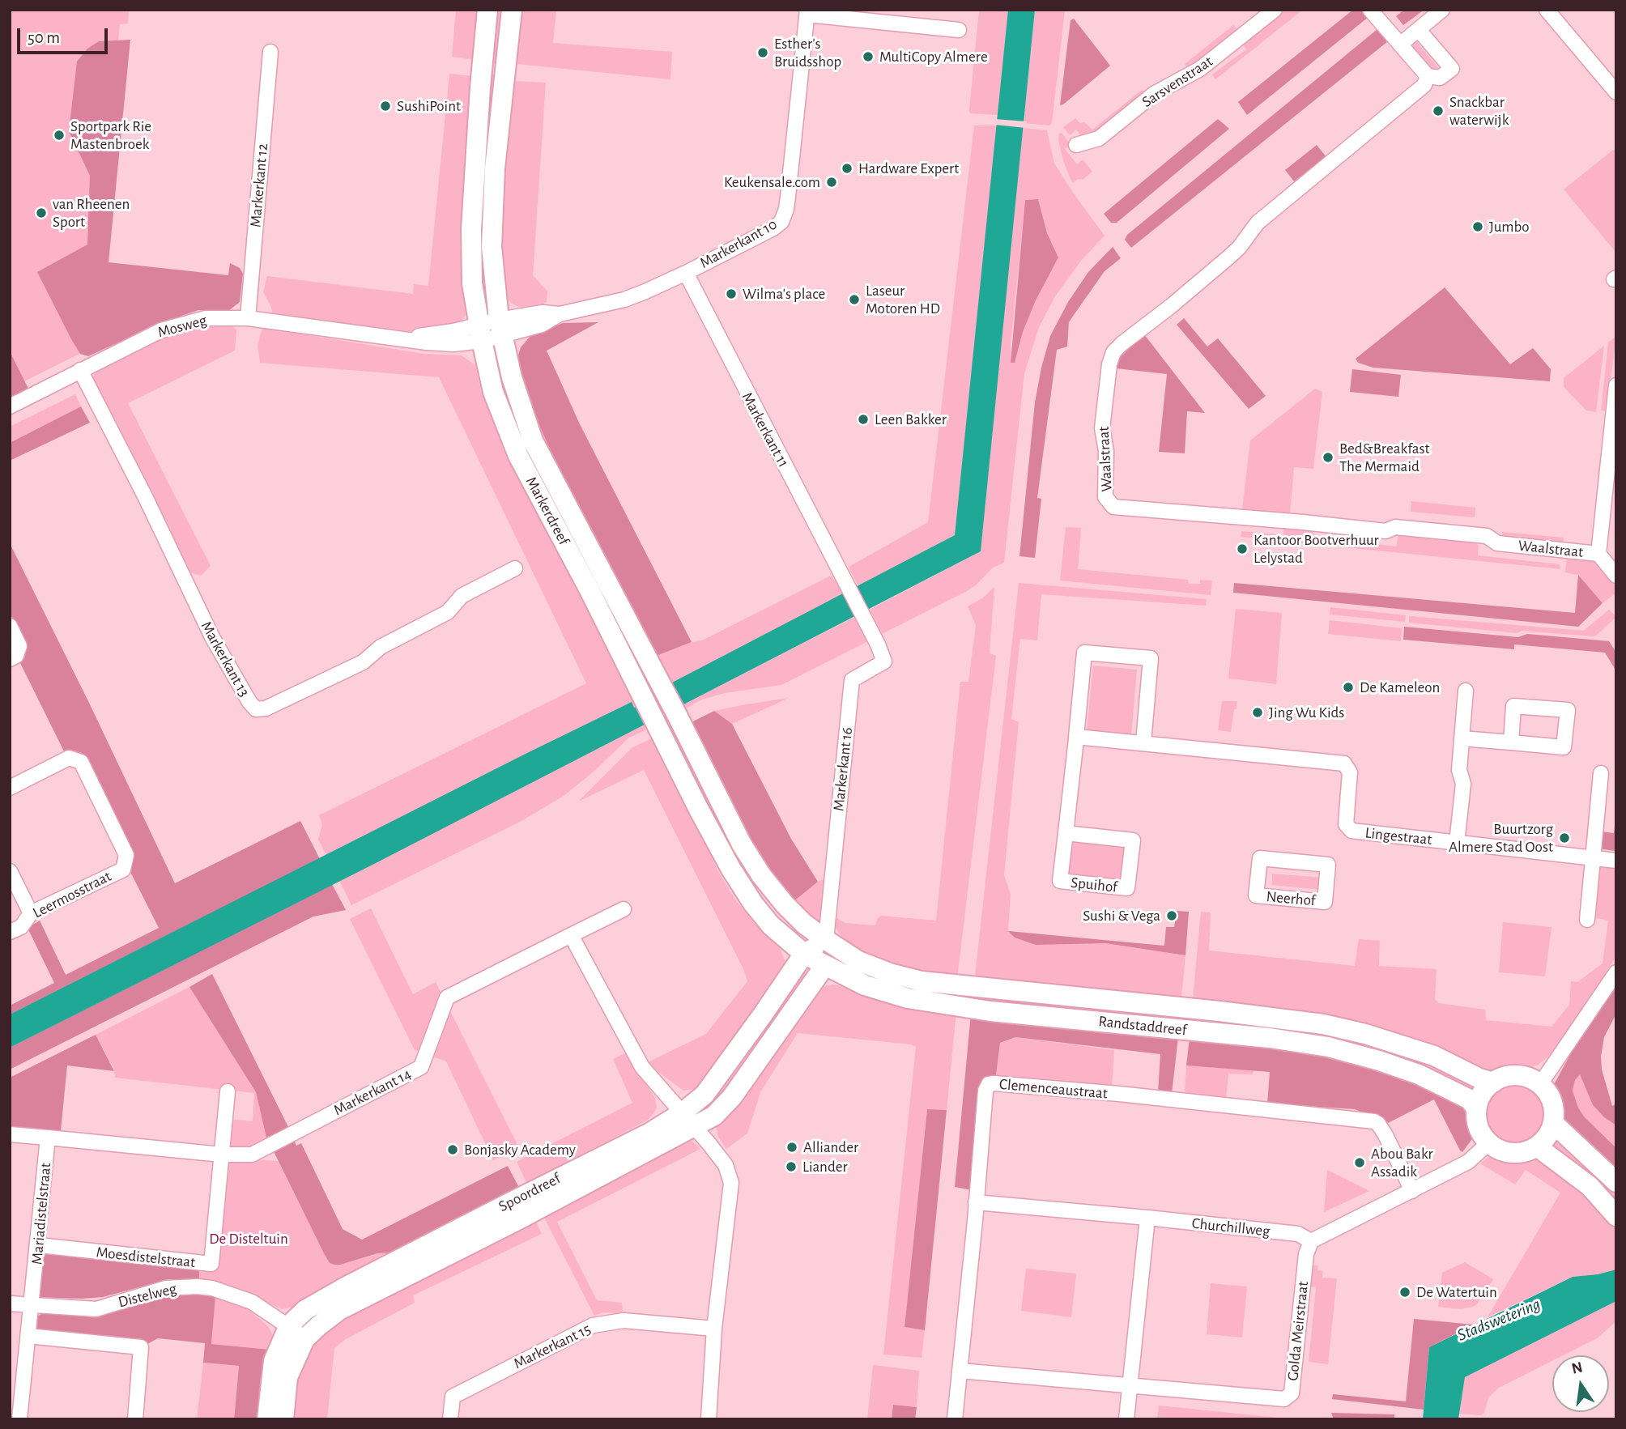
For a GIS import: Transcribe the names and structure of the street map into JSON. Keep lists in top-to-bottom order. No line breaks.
{"streets":{"main road":["Markerdreef","Randstaddreef","Spoordreef"],"street":["Sarsvenstraat","Markerkant 12","Markerkant 10","Mosweg","Markerkant 11","Waalstraat","Markerkant 13","Markerkant 16","Lingestraat","Spuihof","Leermosstraat","Neerhof","Clemenceaustraat","Markerkant 14","Mariadistelstraat","Churchillweg","Moesdistelstraat","Distelweg","Golda Meirstraat","Markerkant 15"]},"crossings":[["Markerkant 12","Mosweg"],["Markerkant 10","Mosweg"],["Markerkant 10","Markerkant 11"],["Markerkant 10","Markerdreef"],["Mosweg","Markerdreef"],["Mosweg","Markerkant 13"],["Markerkant 11","Markerkant 16"],["Markerdreef","Markerkant 16"],["Markerdreef","Randstaddreef"],["Markerdreef","Spoordreef"],["Markerkant 16","Randstaddreef"],["Lingestraat","Spuihof"],["Randstaddreef","Spoordreef"],["Clemenceaustraat","Churchillweg"],["Clemenceaustraat","Golda Meirstraat"],["Markerkant 14","Moesdistelstraat"],["Spoordreef","Distelweg"],["Mariadistelstraat","Moesdistelstraat"],["Mariadistelstraat","Distelweg"],["Churchillweg","Golda Meirstraat"]],"water":["Stadswetering"],"parks":["De Disteltuin"],"places":["Esther's Bruidsshop","MultiCopy Almere","SushiPoint","Snackbar waterwijk","Sportpark Rie Mastenbroek","Hardware Expert","Keukensale.com","van Rheenen Sport","Jumbo","Wilma's place","Laseur Motoren HD","Leen Bakker","Bed&Breakfast The Mermaid","Kantoor Bootverhuur Lelystad","De Kameleon","Jing Wu Kids","Buurtzorg Almere Stad Oost","Sushi & Vega","Alliander","Bonjasky Academy","Abou Bakr Assadik","Liander","De Watertuin"],"scale_bar":"50 m","north":"top"}
